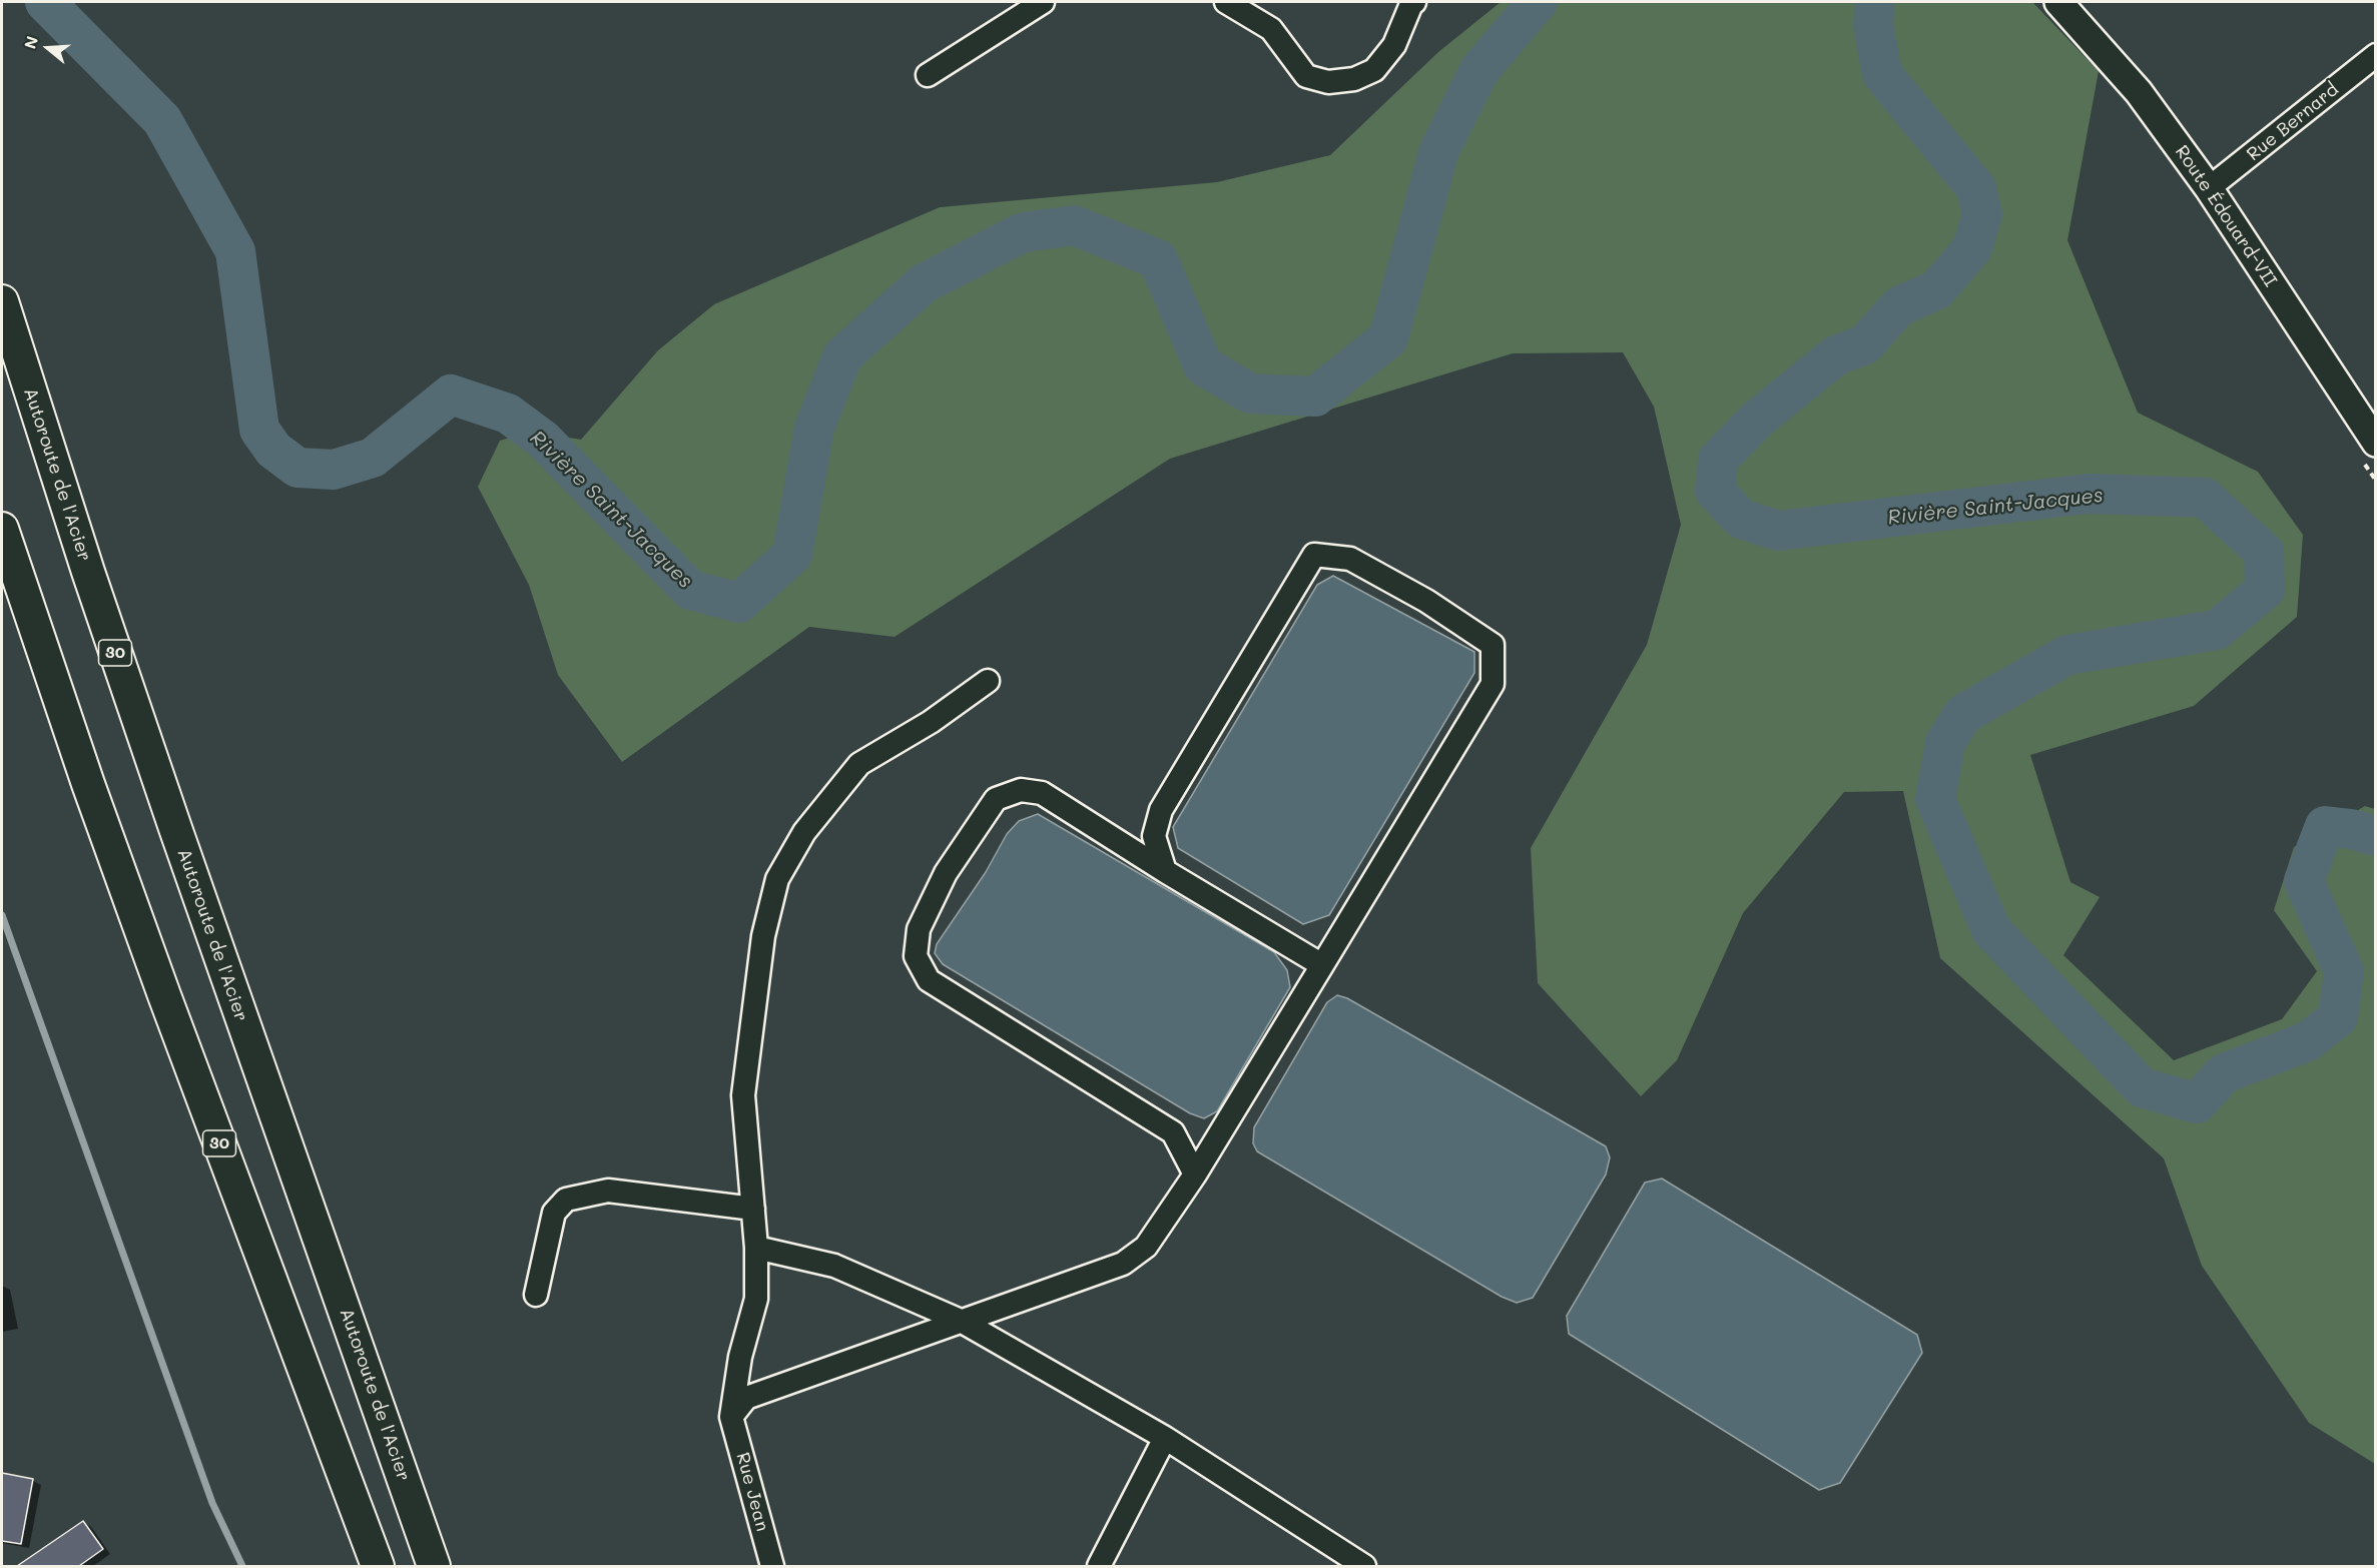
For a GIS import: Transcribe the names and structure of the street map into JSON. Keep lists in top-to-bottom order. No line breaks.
{"streets":{"highway":["Autoroute de l'Acier","30"],"main road":["Route Édouard-VII"],"street":["Rue Bernard","Rue Jean"]},"crossings":[["Rue Bernard","Route Édouard-VII"]],"water":["Rivière Saint-Jacques"],"north":"left"}
